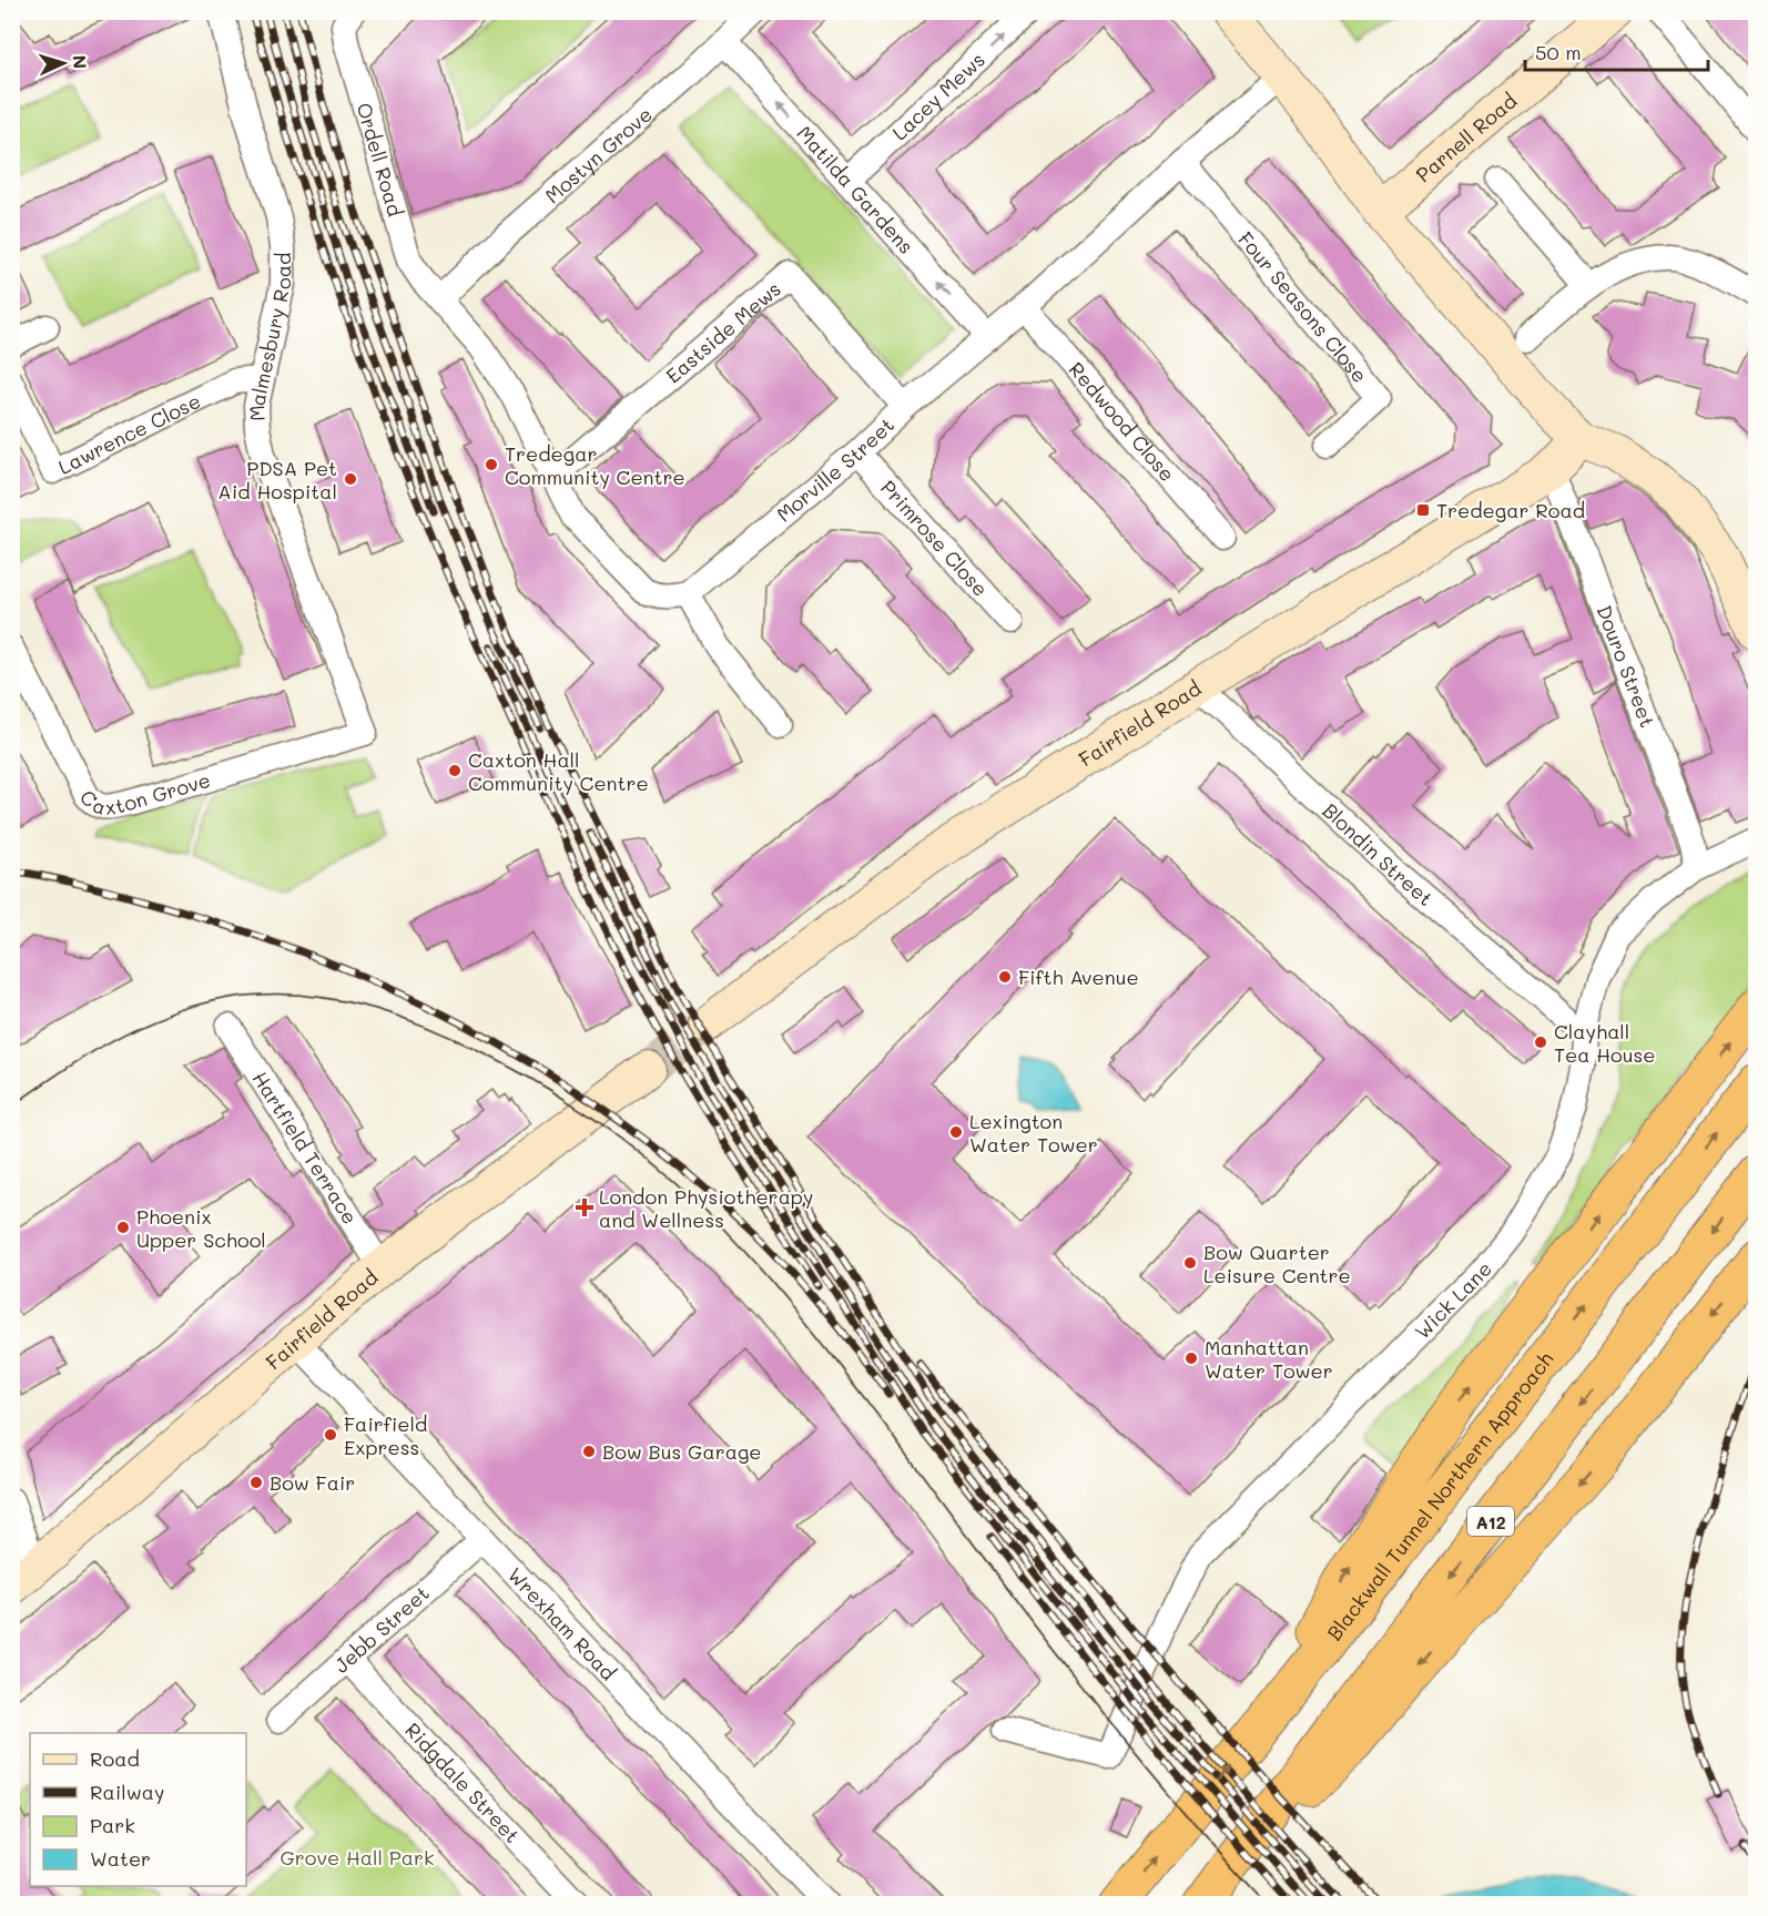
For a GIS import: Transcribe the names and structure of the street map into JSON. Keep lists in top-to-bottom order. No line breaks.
{"streets":{"highway":["Blackwall Tunnel Northern Approach","A12"],"main road":["Parnell Road","Fairfield Road"],"street":["Lacey Mews","Mostyn Grove","Ordell Road","Matilda Gardens","Four Seasons Close","Eastside Mews","Malmesbury Road","Redwood Close","Lawrence Close","Morville Street","Primrose Close","Douro Street","Caxton Grove","Blondin Street","Hartfield Terrace","Wick Lane","Wrexham Road","Jebb Street","Ridgdale Street"]},"crossings":[["Lacey Mews","Matilda Gardens"],["Mostyn Grove","Ordell Road"],["Mostyn Grove","Matilda Gardens"],["Matilda Gardens","Morville Street"],["Four Seasons Close","Morville Street"],["Eastside Mews","Morville Street"],["Malmesbury Road","Lawrence Close"],["Malmesbury Road","Caxton Grove"],["Redwood Close","Morville Street"],["Morville Street","Primrose Close"],["Douro Street","Fairfield Road"],["Douro Street","Wick Lane"],["Fairfield Road","Blondin Street"],["Fairfield Road","Hartfield Terrace"],["Fairfield Road","Wrexham Road"],["Blackwall Tunnel Northern Approach","A12"],["Wrexham Road","Jebb Street"],["Jebb Street","Ridgdale Street"]],"one_way":["Lacey Mews","Matilda Gardens"],"parks":["Grove Hall Park"],"places":{"other":["Tredegar Community Centre","PDSA Pet Aid Hospital","Caxton Hall Community Centre","Fifth Avenue","Clayhall Tea House","Lexington Water Tower","Phoenix Upper School","Bow Quarter Leisure Centre","Manhattan Water Tower","Fairfield Express","Bow Bus Garage","Bow Fair"],"transit":["Tredegar Road"],"health":["London Physiotherapy and Wellness"]},"legend":["Road","Railway","Park","Water"],"scale_bar":"50 m","north":"right"}
